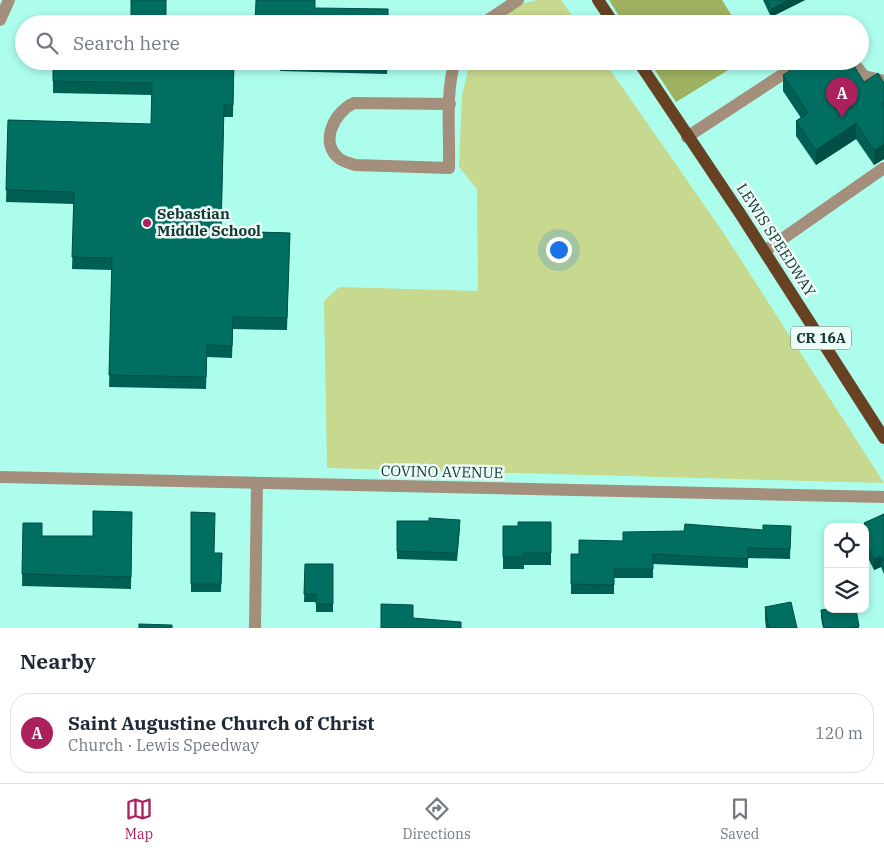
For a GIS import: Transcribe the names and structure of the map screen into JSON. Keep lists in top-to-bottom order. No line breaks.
{"streets":{"main road":["LEWIS SPEEDWAY","CR 16A"],"street":["COVINO AVENUE"]},"places":["Sebastian Middle School"],"page":{"search":"Search here","pins":"A","heading":"Nearby","list":[{"mark":"A","name":"Saint Augustine Church of Christ","note":"Church · Lewis Speedway","value":"120 m"}],"nav":["Map","Directions","Saved"]}}
